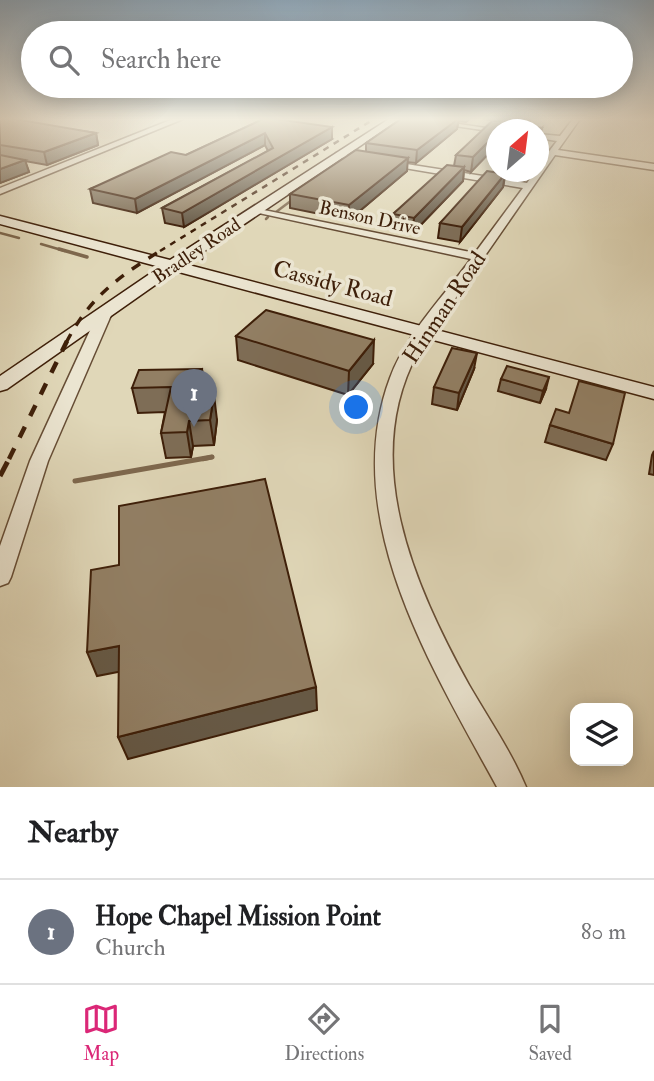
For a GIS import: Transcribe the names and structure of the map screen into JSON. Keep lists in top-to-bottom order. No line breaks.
{"streets":{"street":["Benson Drive","Bradley Road","Cassidy Road","Hinman Road"]},"crossings":[["Benson Drive","Bradley Road"],["Benson Drive","Hinman Road"],["Bradley Road","Cassidy Road"],["Cassidy Road","Hinman Road"]],"north":"top right","page":{"search":"Search here","pins":"1","heading":"Nearby","list":[{"mark":"1","name":"Hope Chapel Mission Point","note":"Church","value":"80 m"}],"nav":["Map","Directions","Saved"]}}
